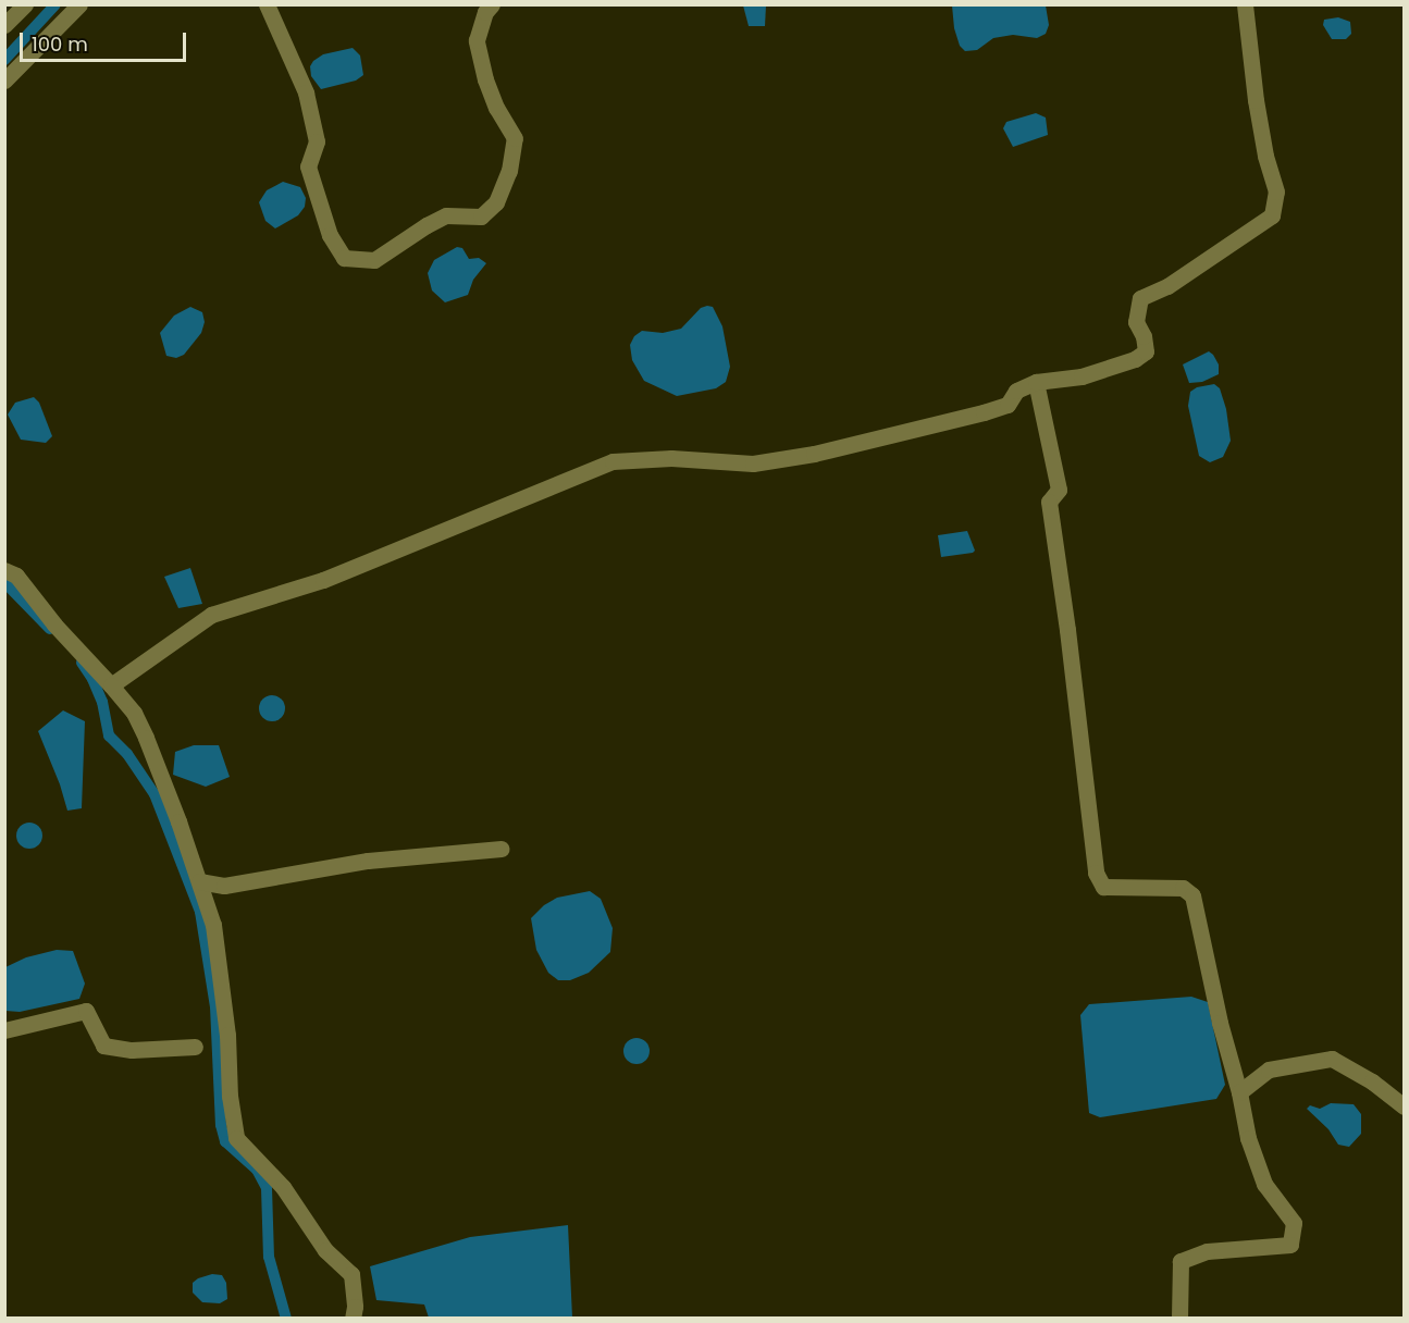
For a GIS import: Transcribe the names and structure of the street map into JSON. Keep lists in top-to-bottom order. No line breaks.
{"scale_bar":"100 m"}
